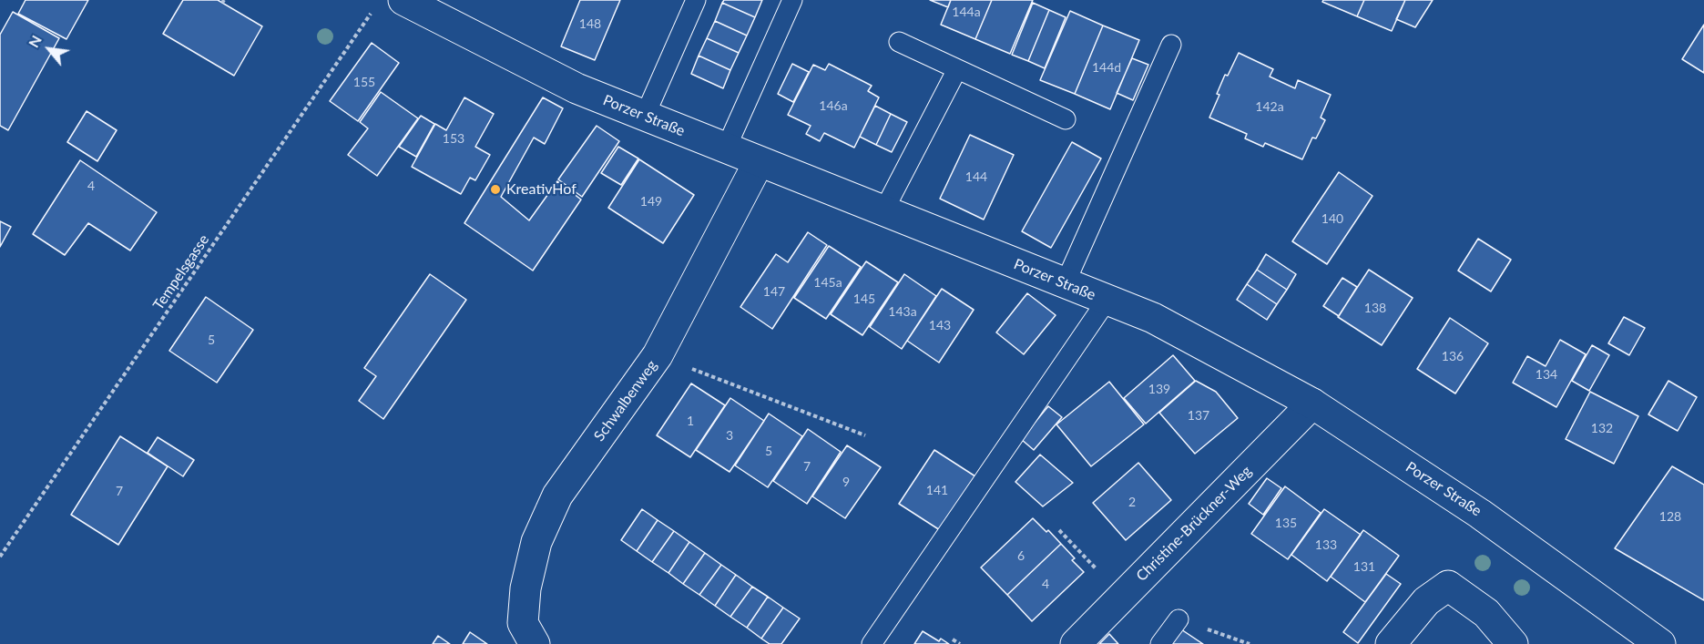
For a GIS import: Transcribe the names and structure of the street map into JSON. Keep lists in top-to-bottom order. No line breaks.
{"streets":{"main road":["Porzer Straße","Schwalbenweg","Christine-Brückner-Weg"],"path":["Tempelsgasse"]},"crossings":[["Porzer Straße","Schwalbenweg"],["Porzer Straße","Christine-Brückner-Weg"]],"places":["KreativHof"],"house_numbers":["144a","148","144d","155","146a","142a","153","144","4","149","140","145a","147","145","138","143a","143","5","136","134","139","137","1","132","3","5","7","9","141","7","2","128","135","133","6","131","4"],"north":"top left"}
